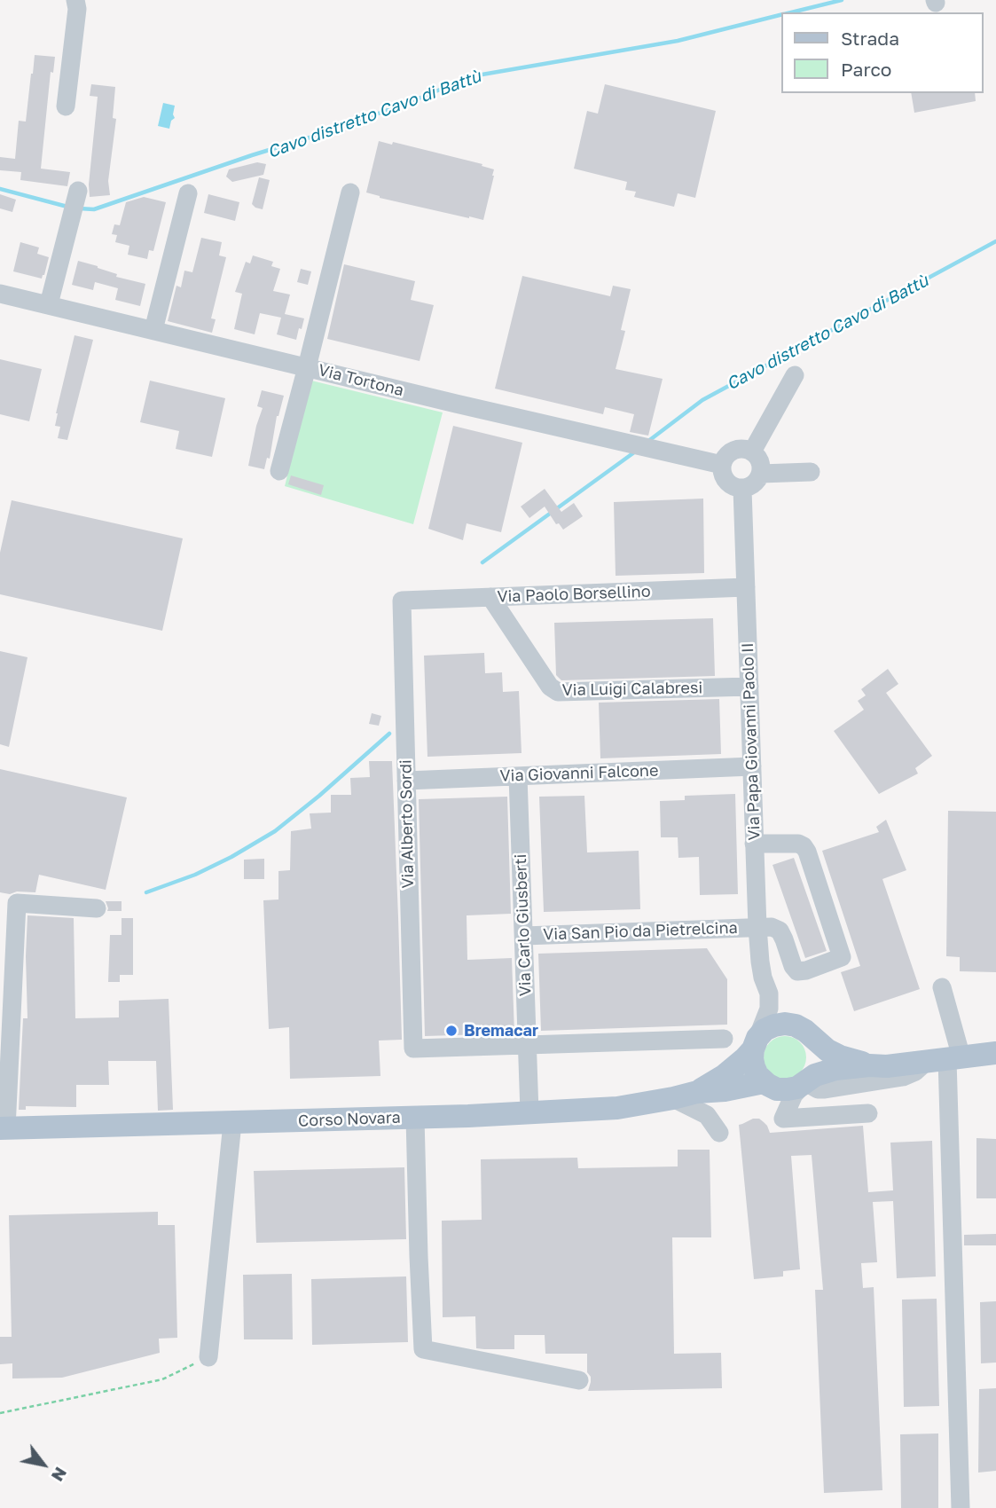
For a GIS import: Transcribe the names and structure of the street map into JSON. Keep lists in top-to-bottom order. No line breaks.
{"streets":{"main road":["Corso Novara"],"street":["Via Tortona","Via Paolo Borsellino","Via Luigi Calabresi","Via Papa Giovanni Paolo II","Via Giovanni Falcone","Via Alberto Sordi","Via Carlo Giusberti","Via San Pio da Pietrelcina"]},"crossings":[["Via Tortona","Via Papa Giovanni Paolo II"],["Via Paolo Borsellino","Via Luigi Calabresi"],["Via Paolo Borsellino","Via Papa Giovanni Paolo II"],["Via Paolo Borsellino","Via Alberto Sordi"],["Via Luigi Calabresi","Via Papa Giovanni Paolo II"],["Via Papa Giovanni Paolo II","Via Giovanni Falcone"],["Via Papa Giovanni Paolo II","Via San Pio da Pietrelcina"],["Via Papa Giovanni Paolo II","Corso Novara"],["Via Giovanni Falcone","Via Alberto Sordi"],["Via Giovanni Falcone","Via Carlo Giusberti"],["Via Alberto Sordi","Via Carlo Giusberti"],["Via Carlo Giusberti","Via San Pio da Pietrelcina"],["Via Carlo Giusberti","Corso Novara"]],"water":["Cavo distretto Cavo di Battù"],"places":["Bremacar"],"legend":["Strada","Parco"],"north":"bottom right"}
